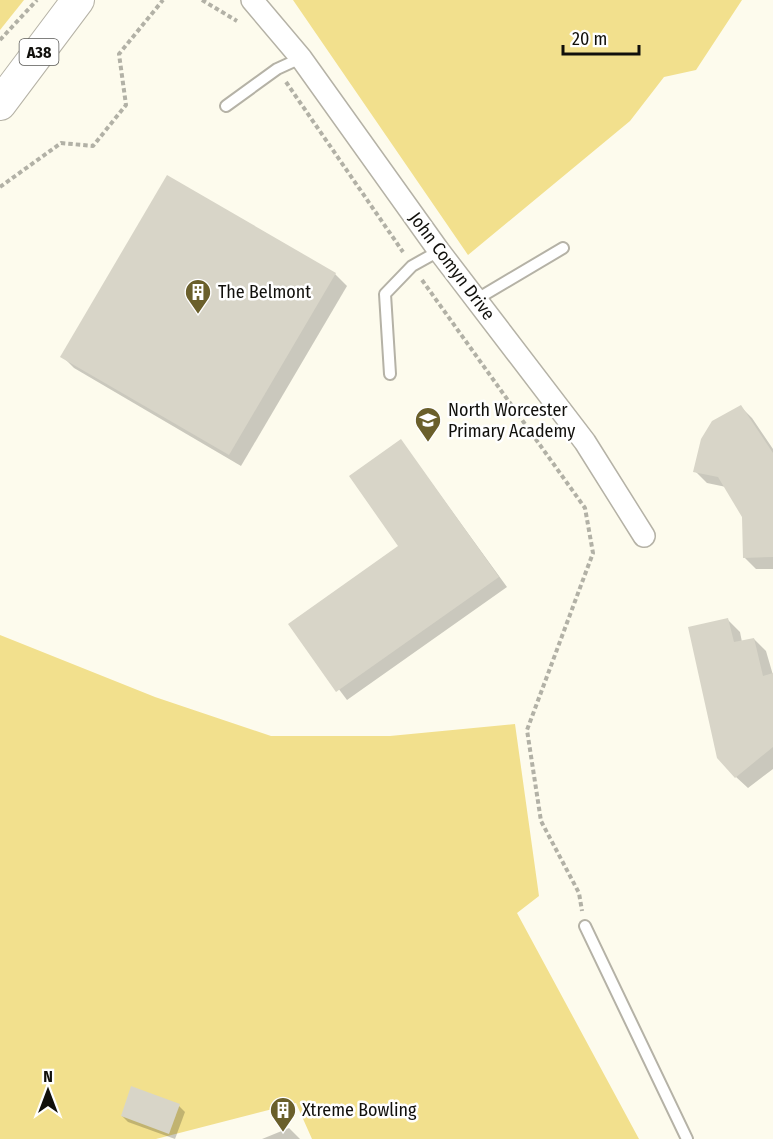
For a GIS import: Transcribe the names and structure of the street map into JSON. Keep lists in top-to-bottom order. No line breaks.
{"streets":{"main road":["A38"],"street":["John Comyn Drive"]},"places":{"building":["The Belmont","Xtreme Bowling"],"school or university":["North Worcester Primary Academy"]},"scale_bar":"20 m","north":"top"}
